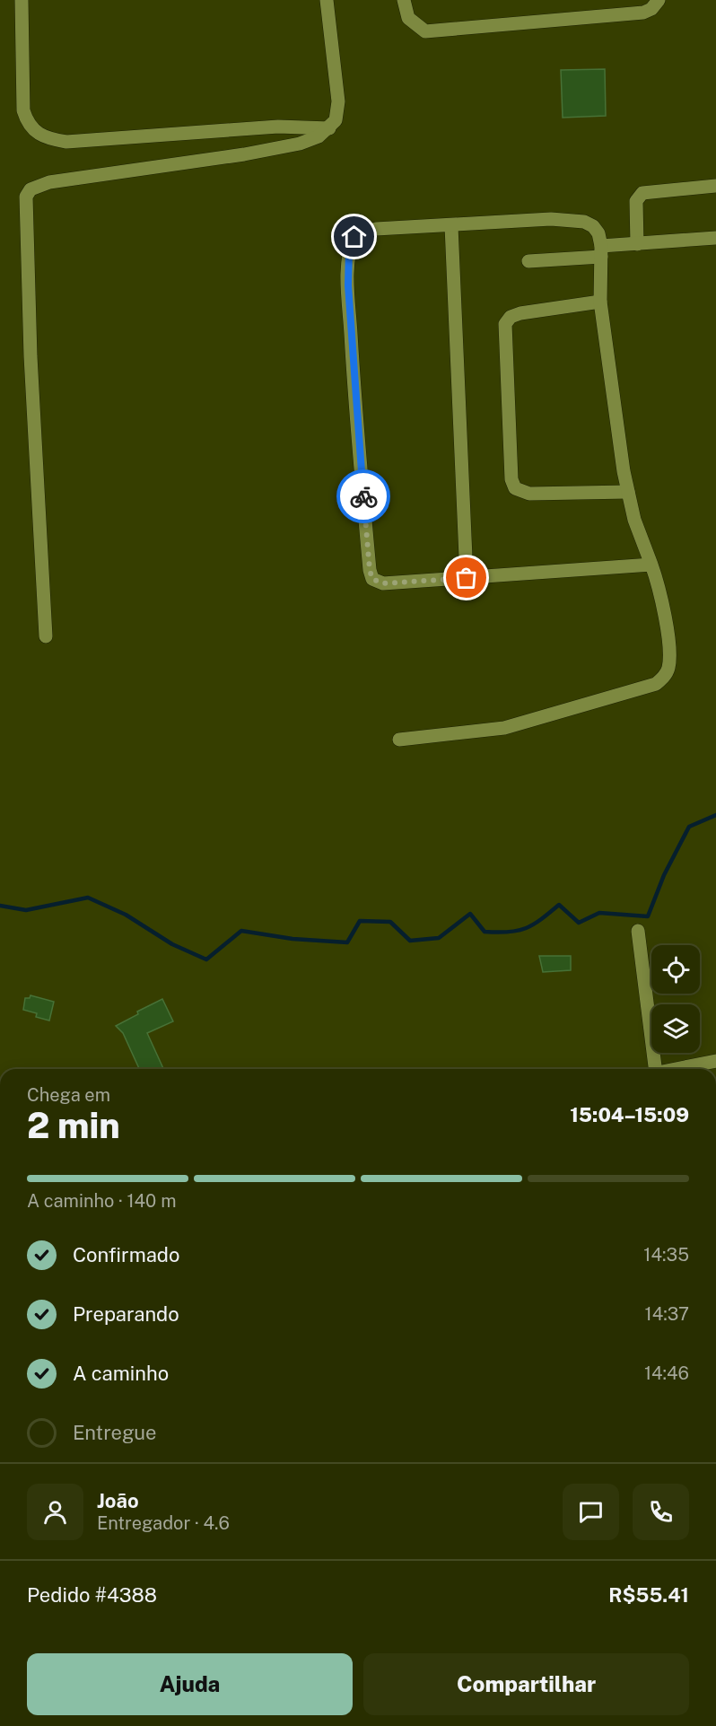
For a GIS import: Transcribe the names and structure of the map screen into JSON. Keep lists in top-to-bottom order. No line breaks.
{"page":{"heading":["2 min","Chega em","15:04–15:09"],"panel":["João","Entregador · 4.6","Pedido #4388","R$55.41"],"bar":"A caminho · 140 m","list":[["Confirmado","14:35"],["Preparando","14:37"],["A caminho","14:46"],"Entregue"],"buttons":["Ajuda","Compartilhar"]}}
